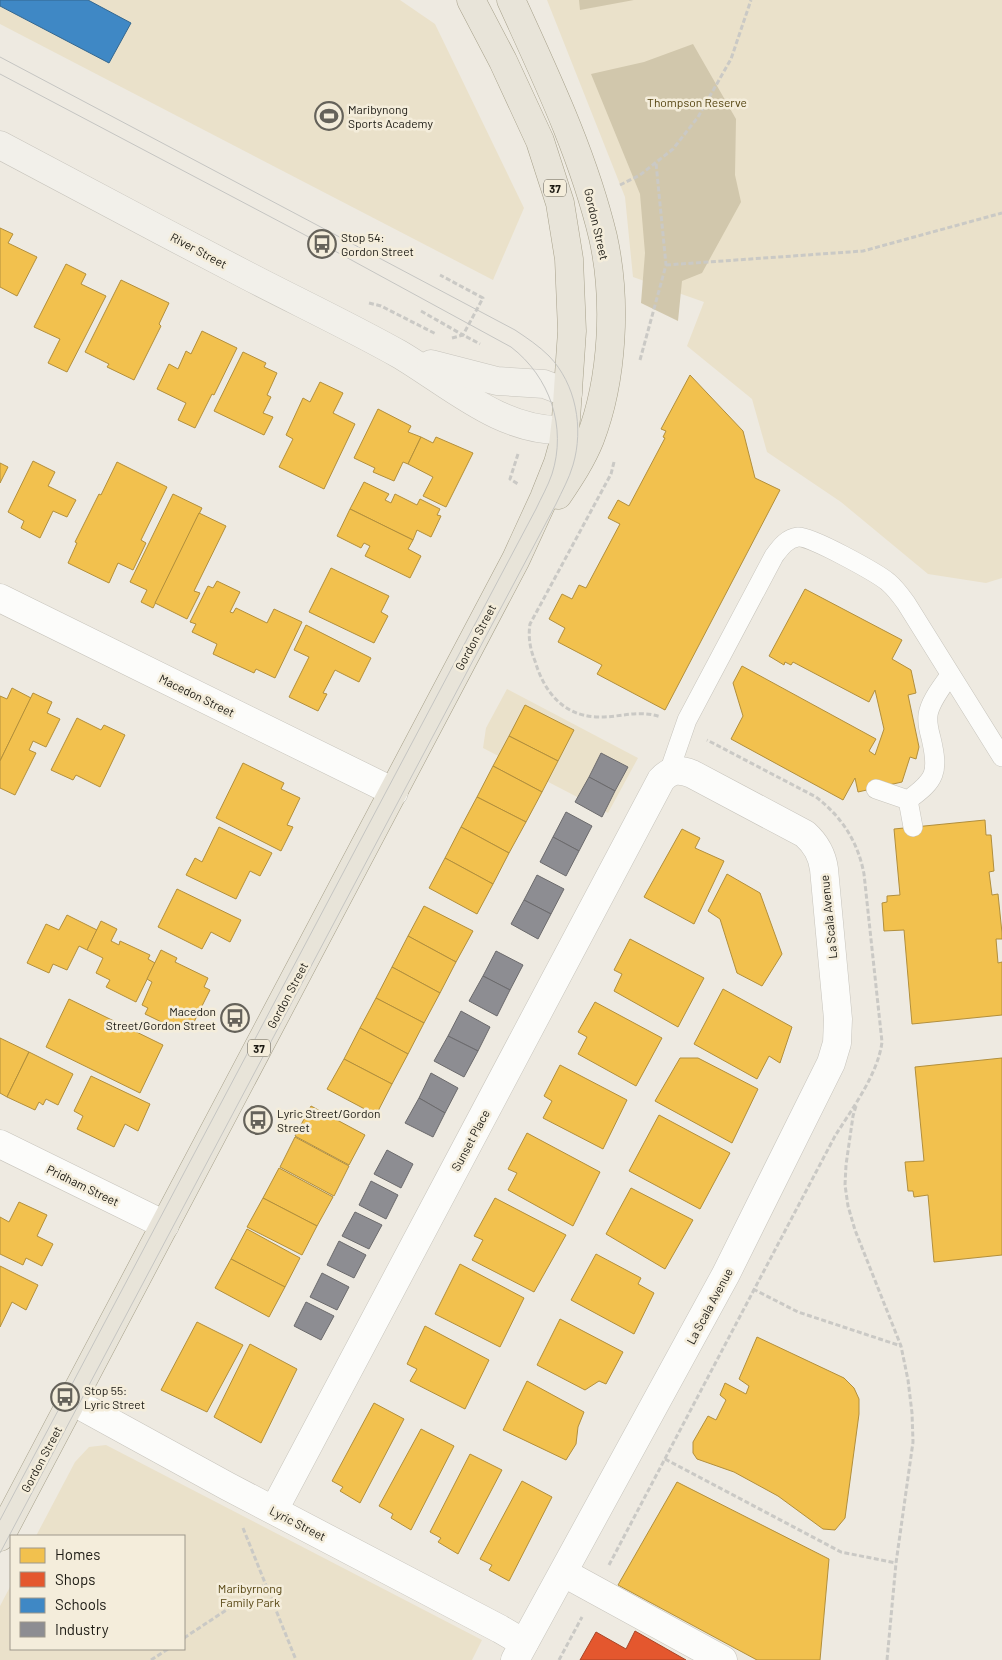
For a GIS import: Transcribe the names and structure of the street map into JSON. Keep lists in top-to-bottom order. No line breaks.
{"streets":{"main road":["37","Gordon Street"],"street":["River Street","Macedon Street","La Scala Avenue","Sunset Place","Pridham Street","Lyric Street"]},"crossings":[["37","Gordon Street"],["37","River Street"],["Gordon Street","River Street"],["Gordon Street","Macedon Street"],["Gordon Street","Pridham Street"],["Gordon Street","Lyric Street"],["La Scala Avenue","Sunset Place"],["La Scala Avenue","Lyric Street"],["Sunset Place","Lyric Street"]],"parks":["Thompson Reserve","Maribyrnong Family Park"],"places":{"sports":["Maribynong Sports Academy"],"bus stop":["Stop 54: Gordon Street","Macedon Street/Gordon Street","Lyric Street/Gordon Street","Stop 55: Lyric Street"]},"legend":["Homes","Shops","Schools","Industry"]}
